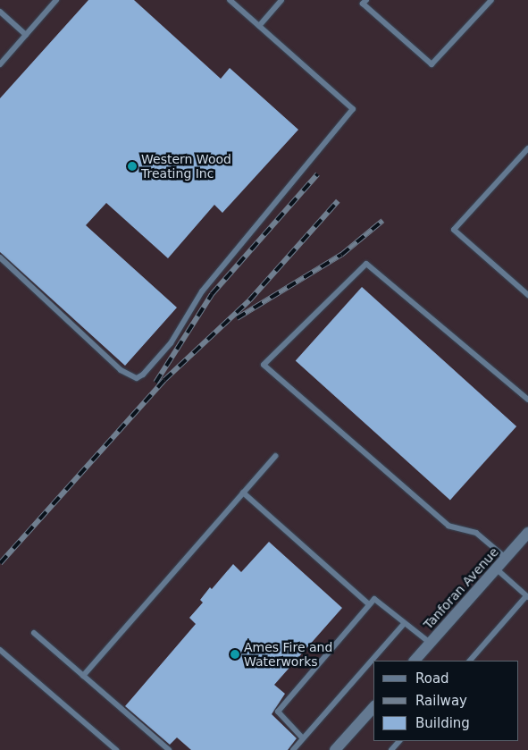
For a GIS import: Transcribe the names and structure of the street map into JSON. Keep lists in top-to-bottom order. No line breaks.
{"streets":{"street":["Tanforan Avenue"]},"places":["Western Wood Treating Inc","Ames Fire and Waterworks"],"legend":["Road","Railway","Building"]}
